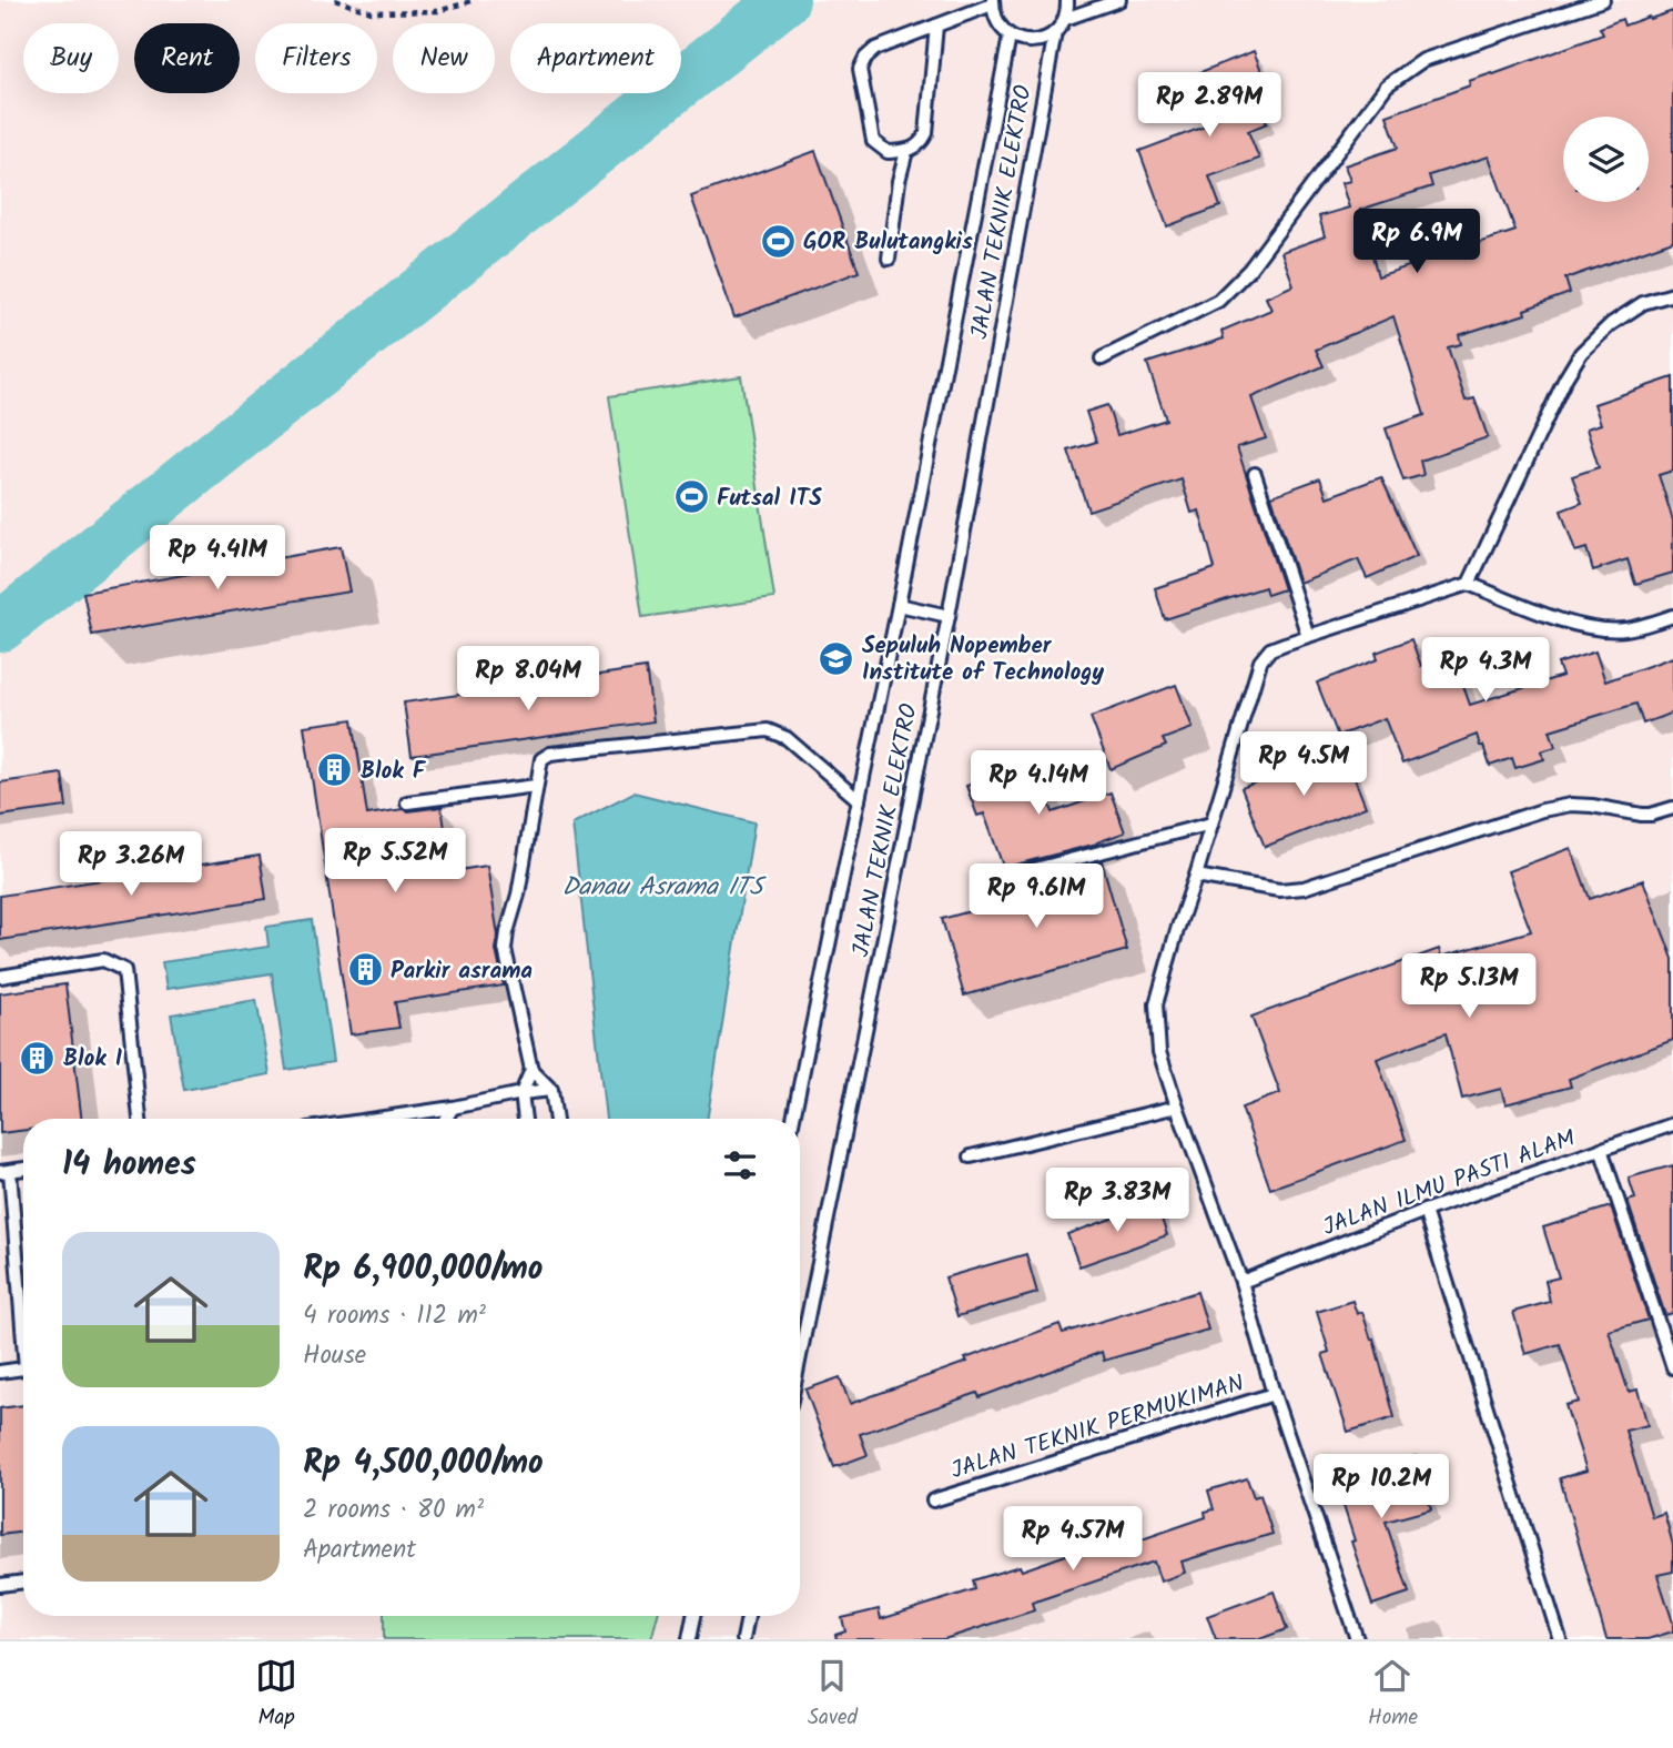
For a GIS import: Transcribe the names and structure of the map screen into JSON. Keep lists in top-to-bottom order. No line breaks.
{"streets":{"lane":["JALAN TEKNIK ELEKTRO","JALAN ILMU PASTI ALAM","JALAN TEKNIK PERMUKIMAN"]},"water":["Danau Asrama ITS"],"places":{"sports":["GOR Bulutangkis","Futsal ITS"],"school or university":["Sepuluh Nopember Institute of Technology"],"building":["Blok F","Parkir asrama","Blok I"]},"page":{"chip":["Buy","Rent","Filters","New","Apartment"],"price":["Rp 2.89M","Rp 6.9M","Rp 4.41M","Rp 4.3M","Rp 8.04M","Rp 4.5M","Rp 4.14M","Rp 5.52M","Rp 3.26M","Rp 9.61M","Rp 5.13M","Rp 3.83M","Rp 10.2M","Rp 4.57M"],"heading":"14 homes","list":[{"name":"Rp 6,900,000/mo","note":"4 rooms · 112 m² · House"},{"name":"Rp 4,500,000/mo","note":"2 rooms · 80 m² · Apartment"}],"tabs":["Map","Saved","Home"]}}
